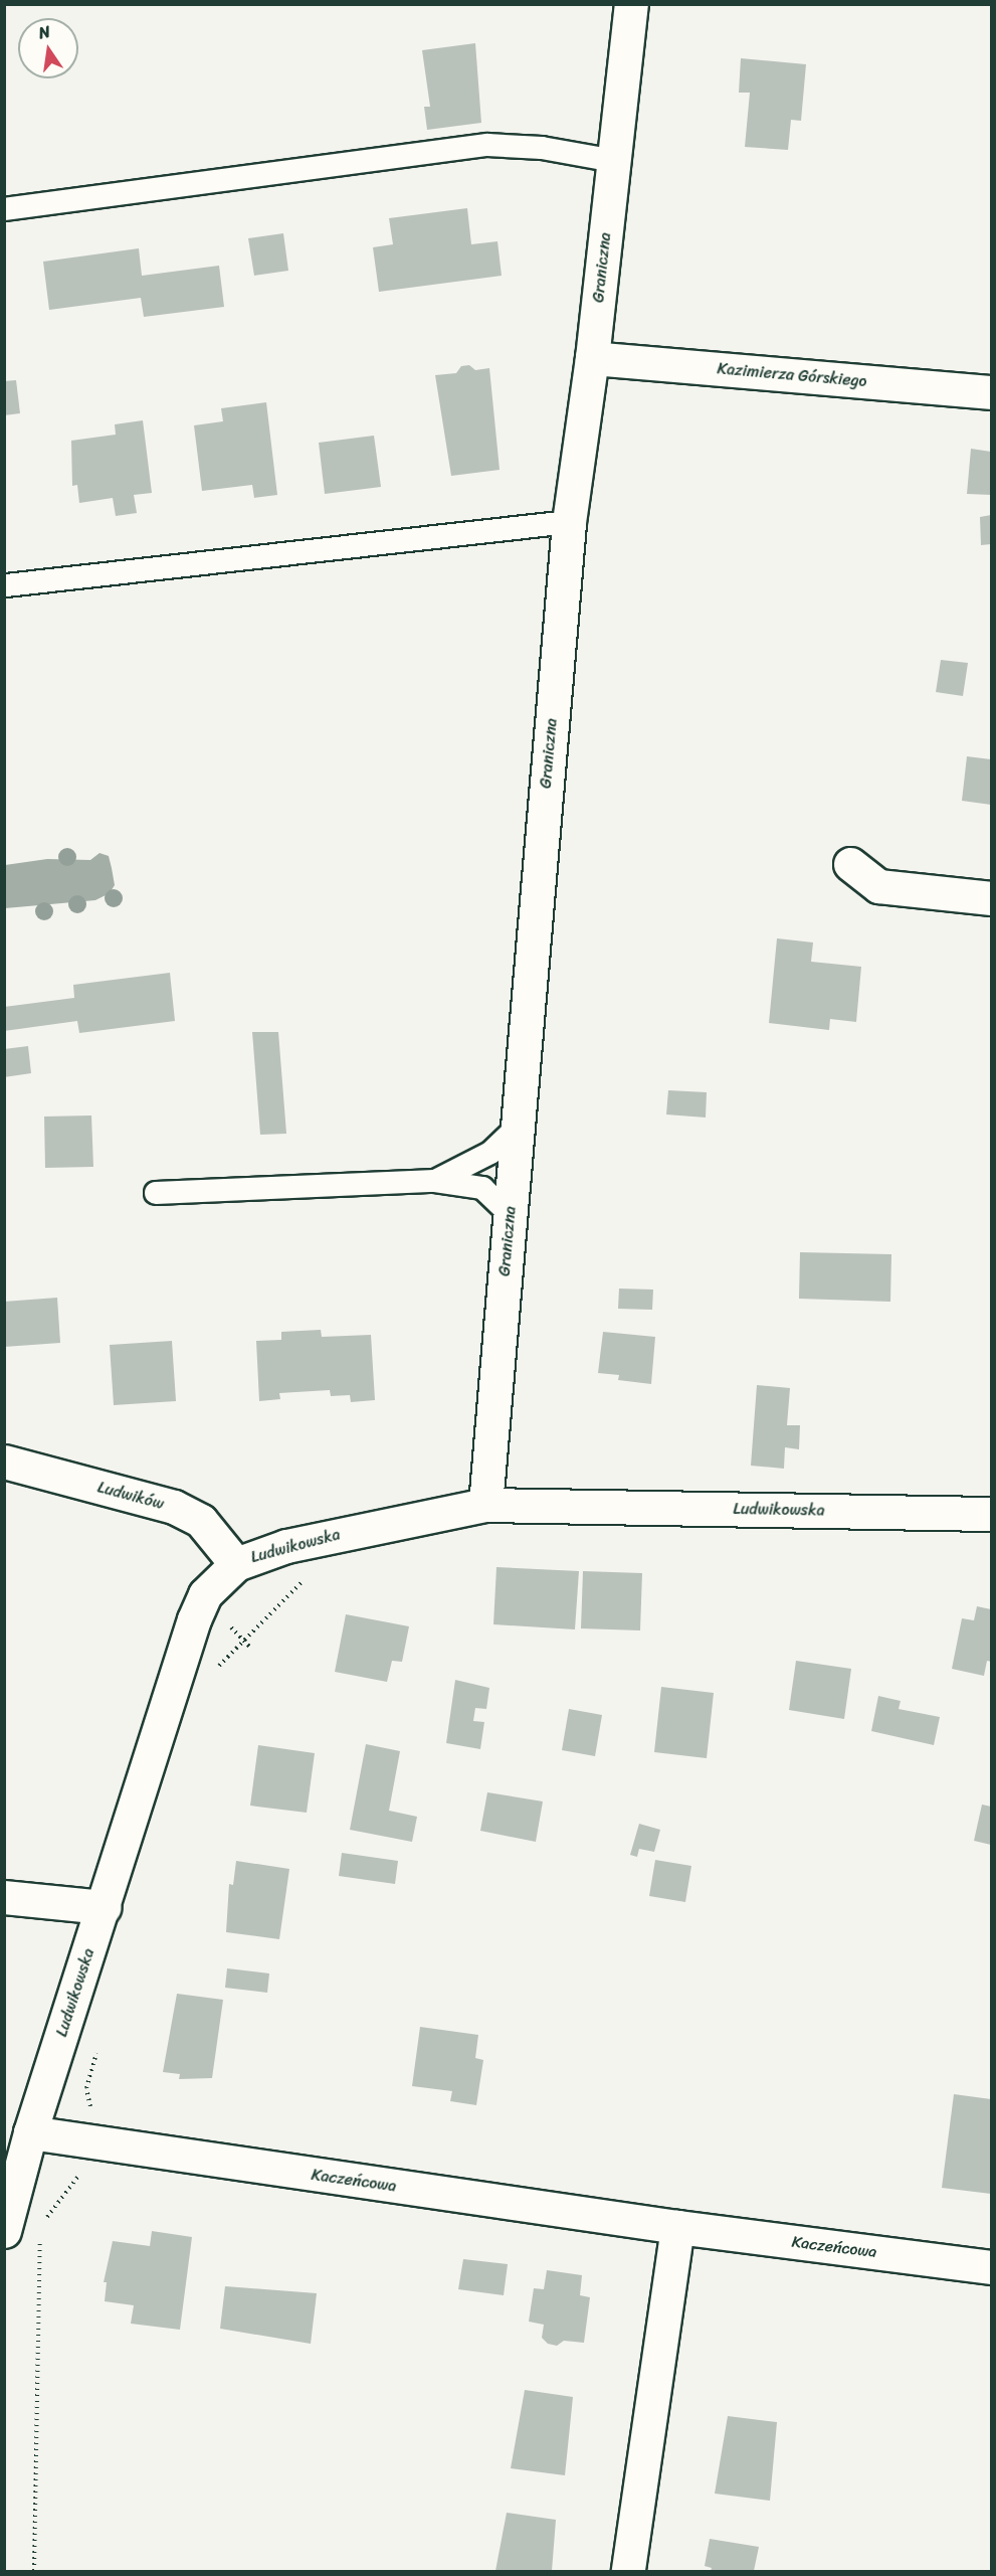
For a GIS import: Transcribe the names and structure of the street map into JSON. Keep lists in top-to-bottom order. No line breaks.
{"streets":{"street":["Graniczna","Kazimierza Górskiego","Ludwików","Ludwikowska","Kaczeńcowa"]},"crossings":[["Graniczna","Kazimierza Górskiego"],["Graniczna","Ludwikowska"],["Ludwików","Ludwikowska"],["Ludwikowska","Kaczeńcowa"]],"north":"top"}
